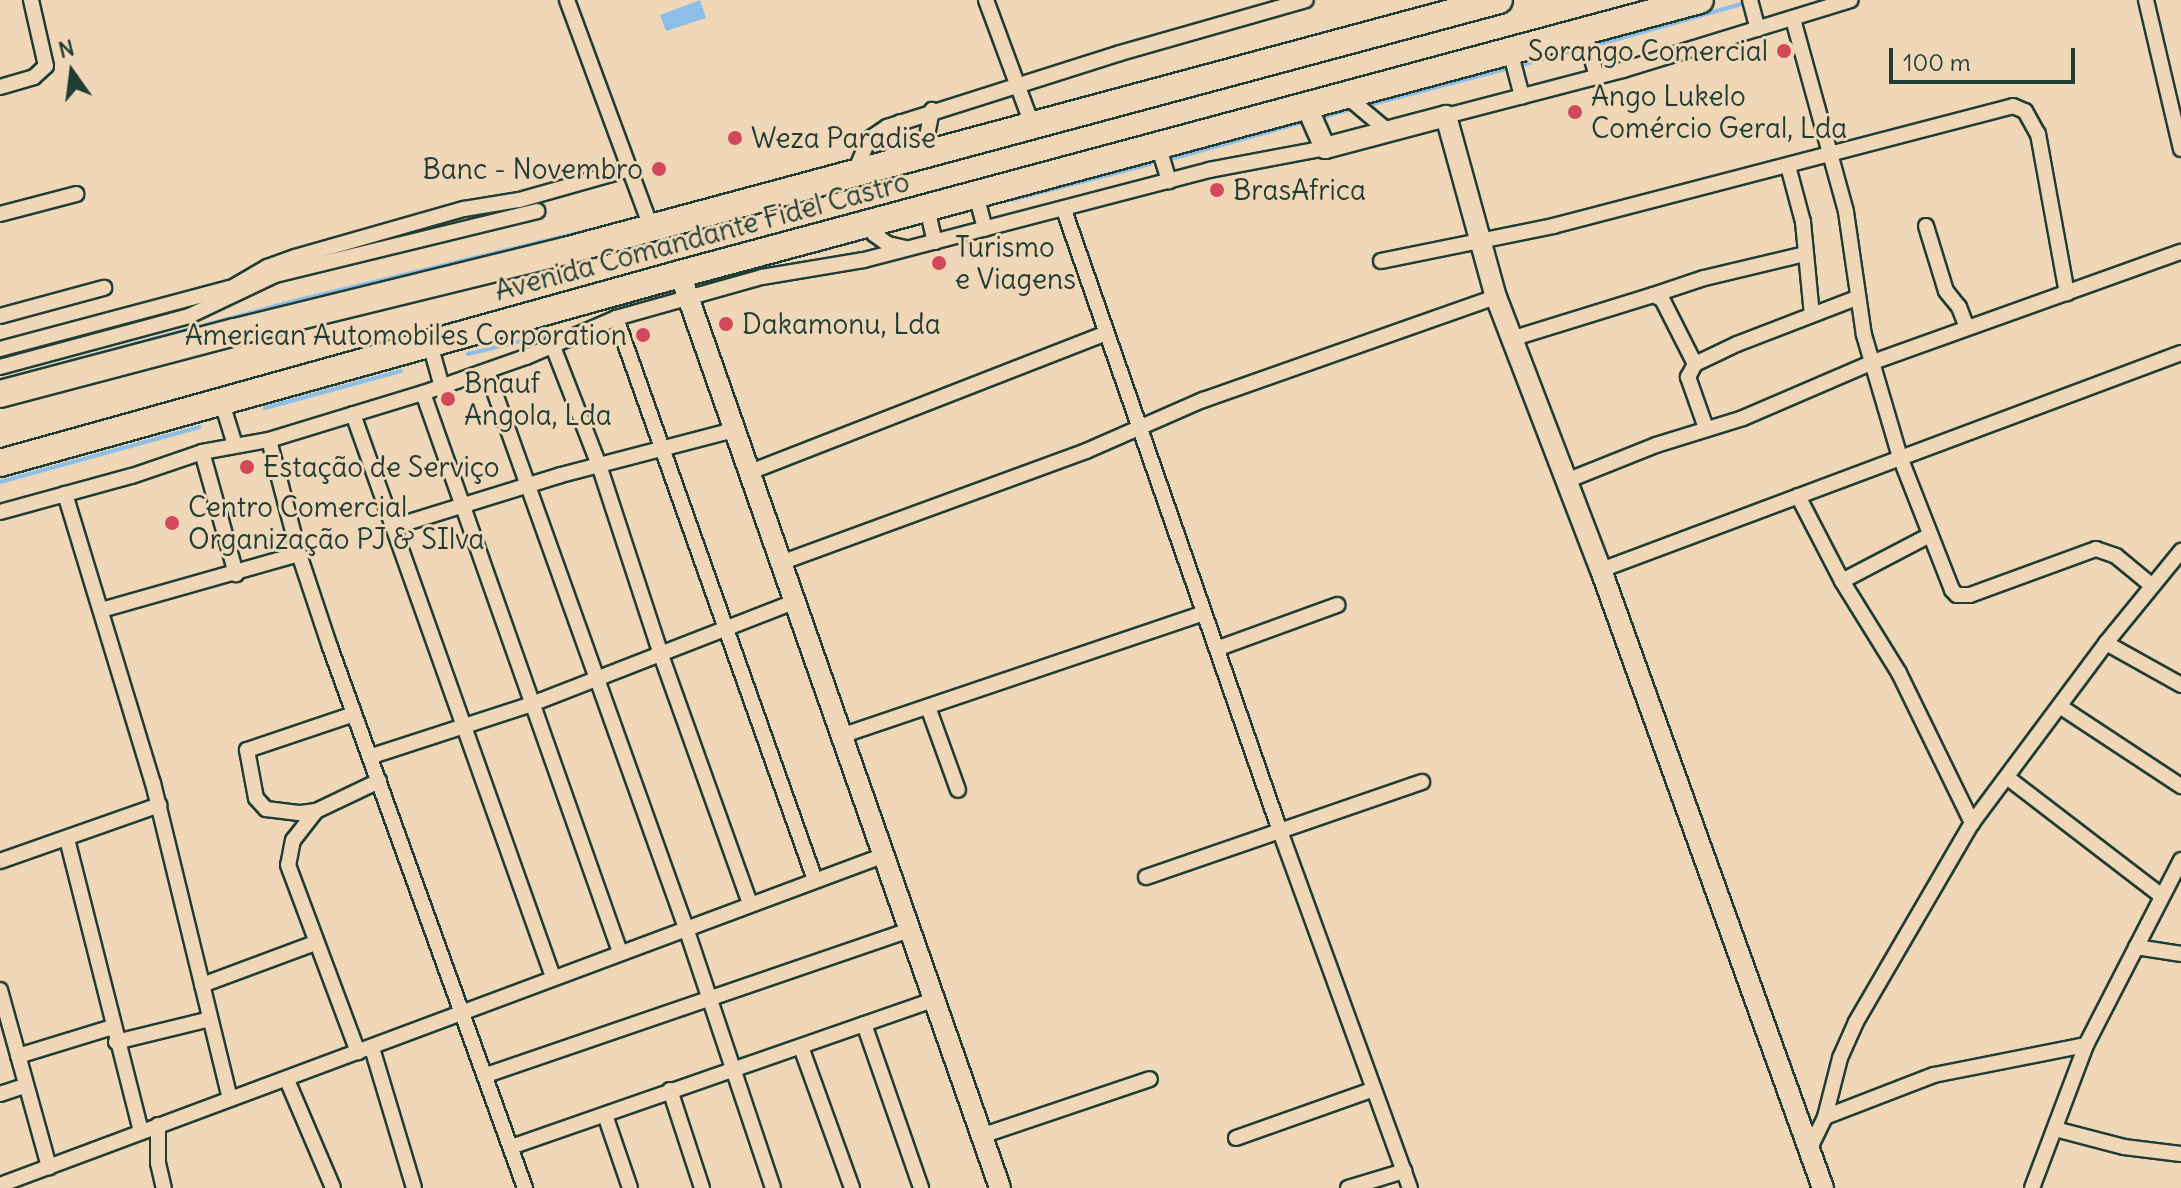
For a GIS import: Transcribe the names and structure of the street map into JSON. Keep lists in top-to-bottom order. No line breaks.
{"streets":{"highway":["Avenida Comandante Fidel Castro"]},"places":["Sorango Comercial","Ango Lukelo Comércio Geral, Lda","Weza Paradise","Banc - Novembro","BrasAfrica","Turismo e Viagens","Dakamonu, Lda","American Automobiles Corporation","Bnauf Angola, Lda","Estação de Serviço","Centro Comercial Organização PJ & SIlva"],"scale_bar":"100 m","north":"top"}
